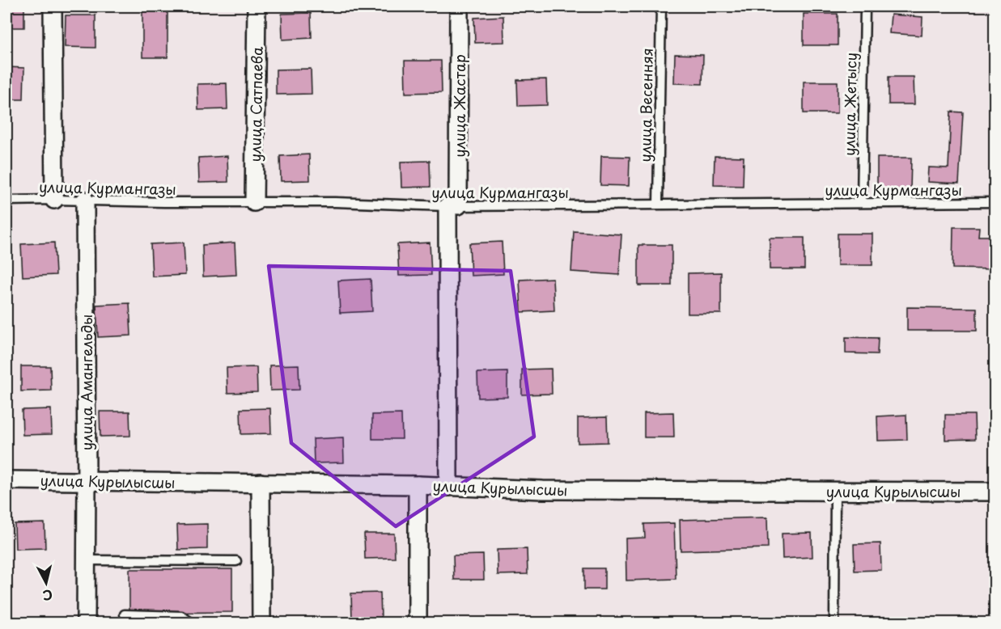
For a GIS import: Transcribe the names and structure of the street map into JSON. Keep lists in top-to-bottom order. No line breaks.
{"streets":{"street":["улица Сатпаева","улица Жастар","улица Амангельды","улица Курылысшы"],"lane":["улица Жетысу","улица Весенняя","улица Курмангазы"]},"crossings":[["улица Сатпаева","улица Курмангазы"],["улица Жетысу","улица Курмангазы"],["улица Весенняя","улица Курмангазы"],["улица Жастар","улица Курмангазы"],["улица Жастар","улица Курылысшы"],["улица Курмангазы","улица Амангельды"],["улица Амангельды","улица Курылысшы"]],"north":"bottom"}
